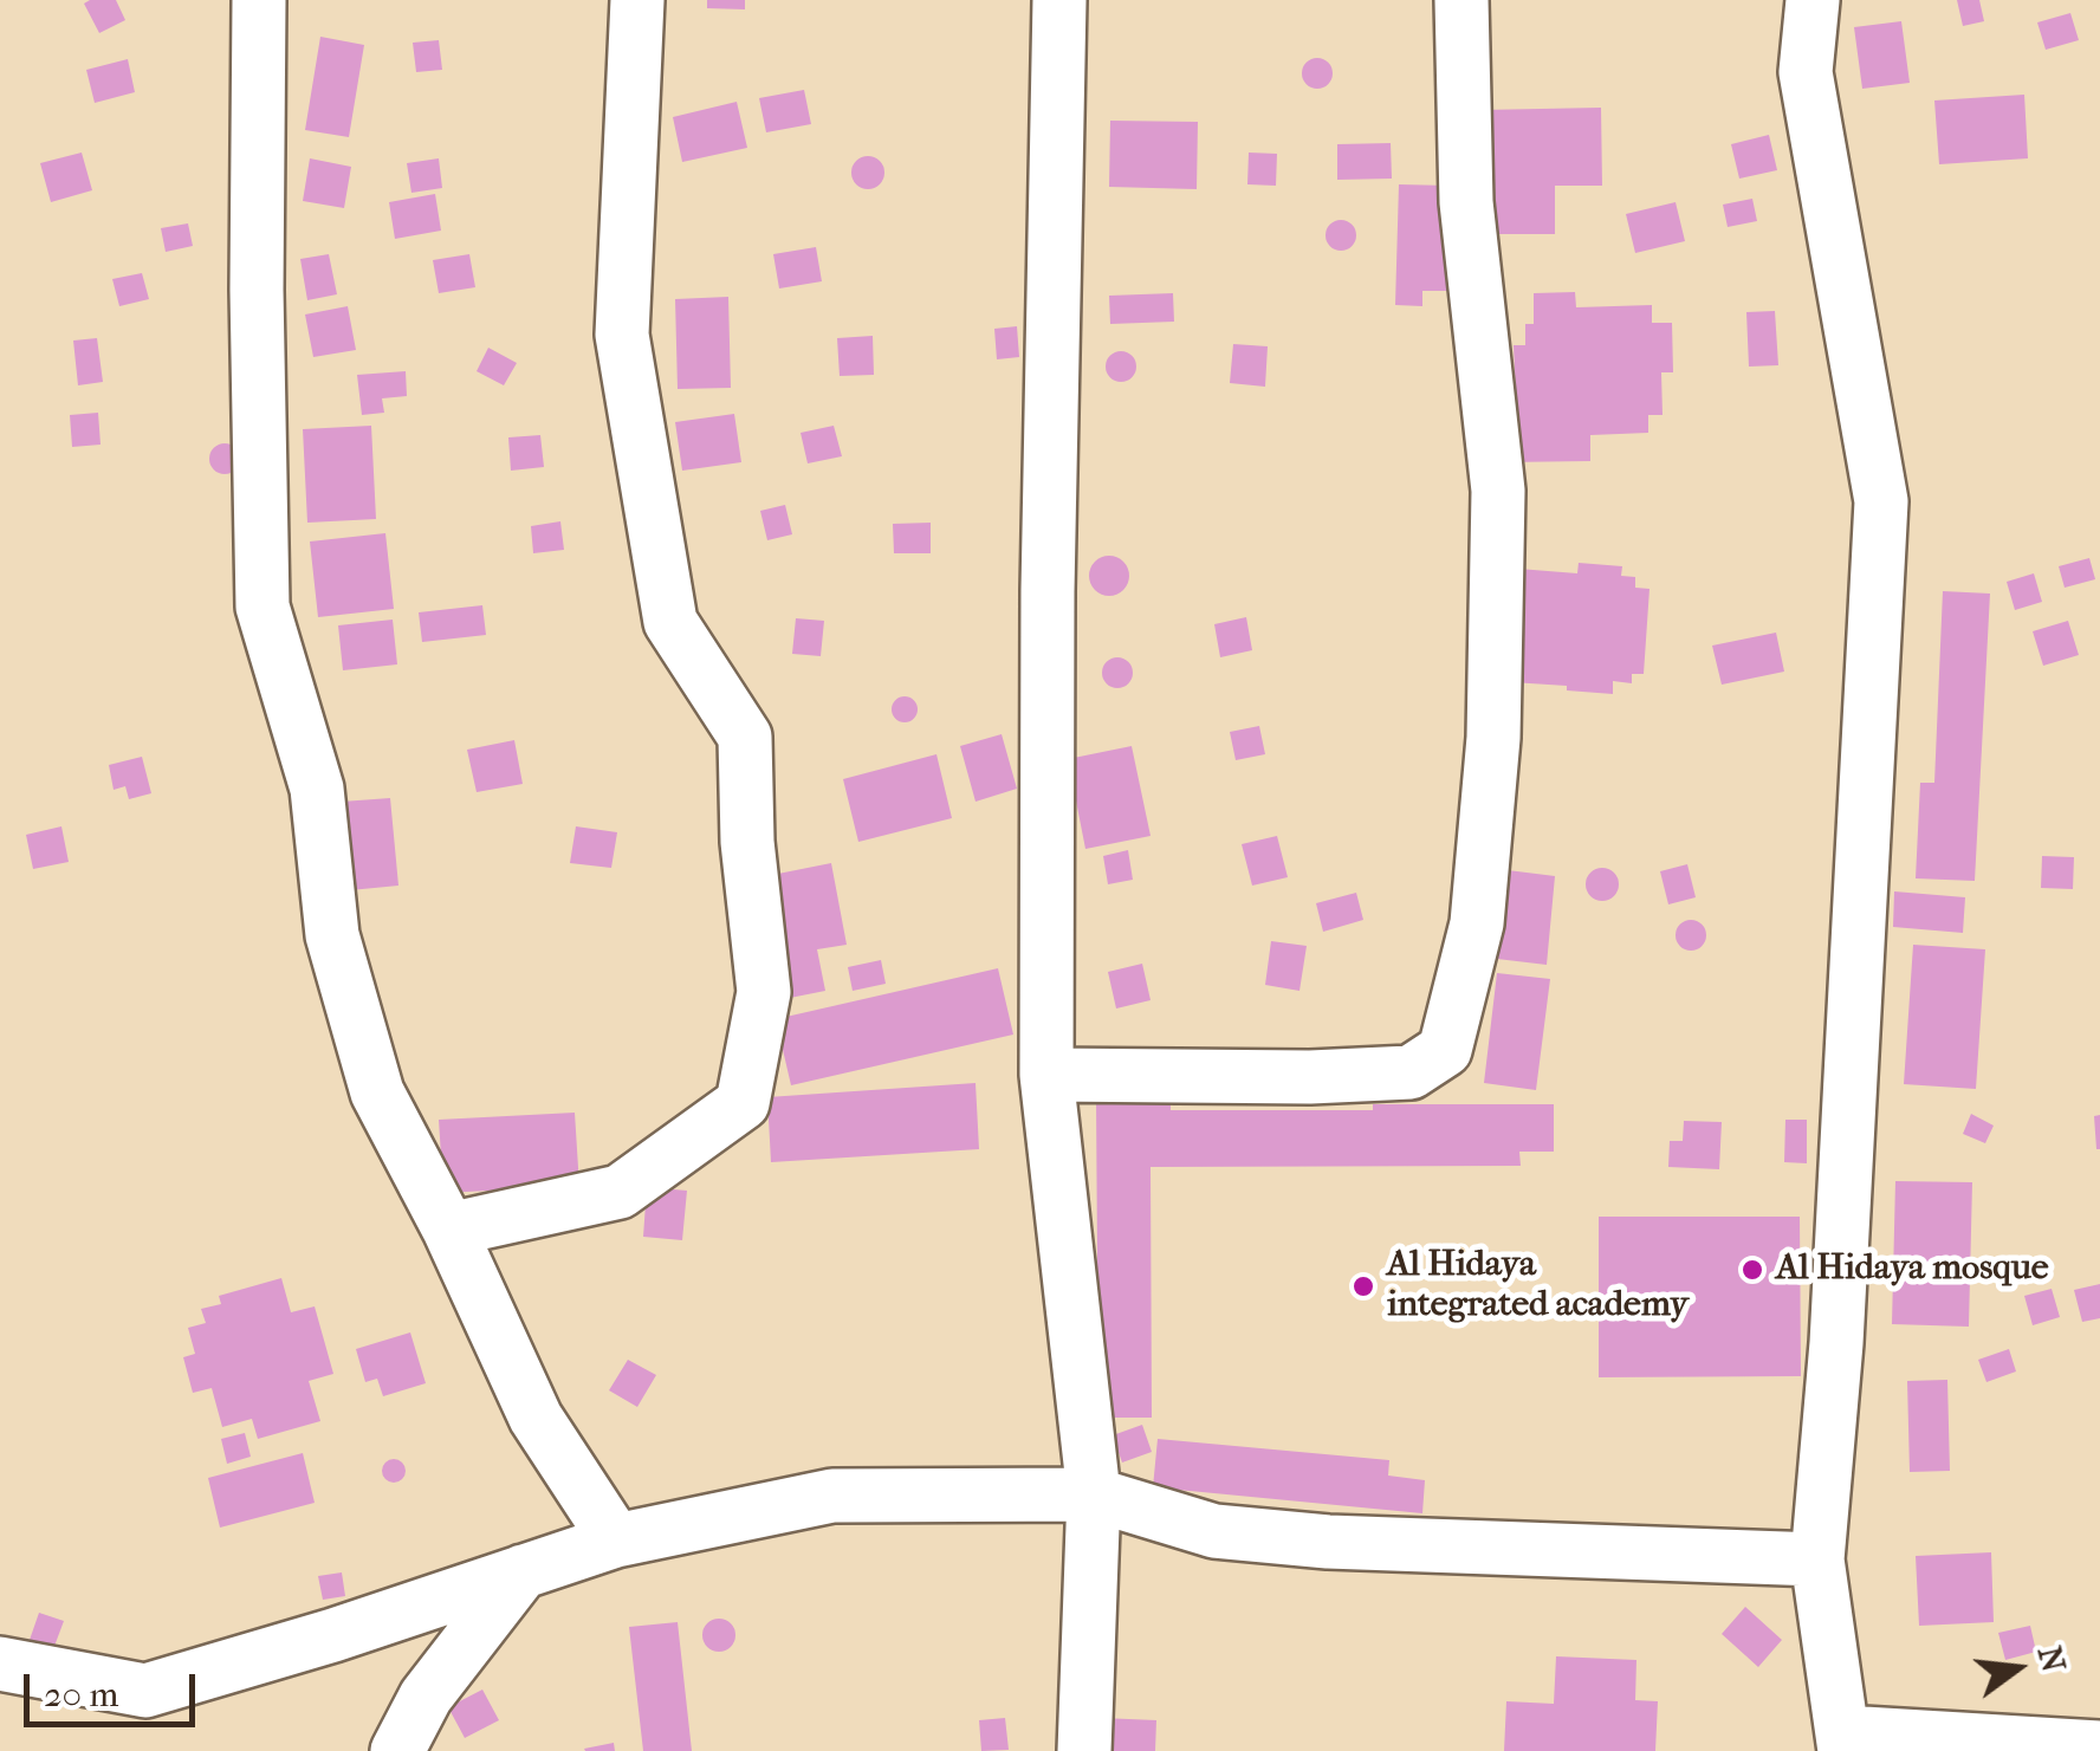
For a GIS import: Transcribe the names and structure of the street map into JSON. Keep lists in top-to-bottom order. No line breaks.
{"places":["Al Hidaya mosque","Al Hidaya integrated academy"],"scale_bar":"20 m","north":"right"}
